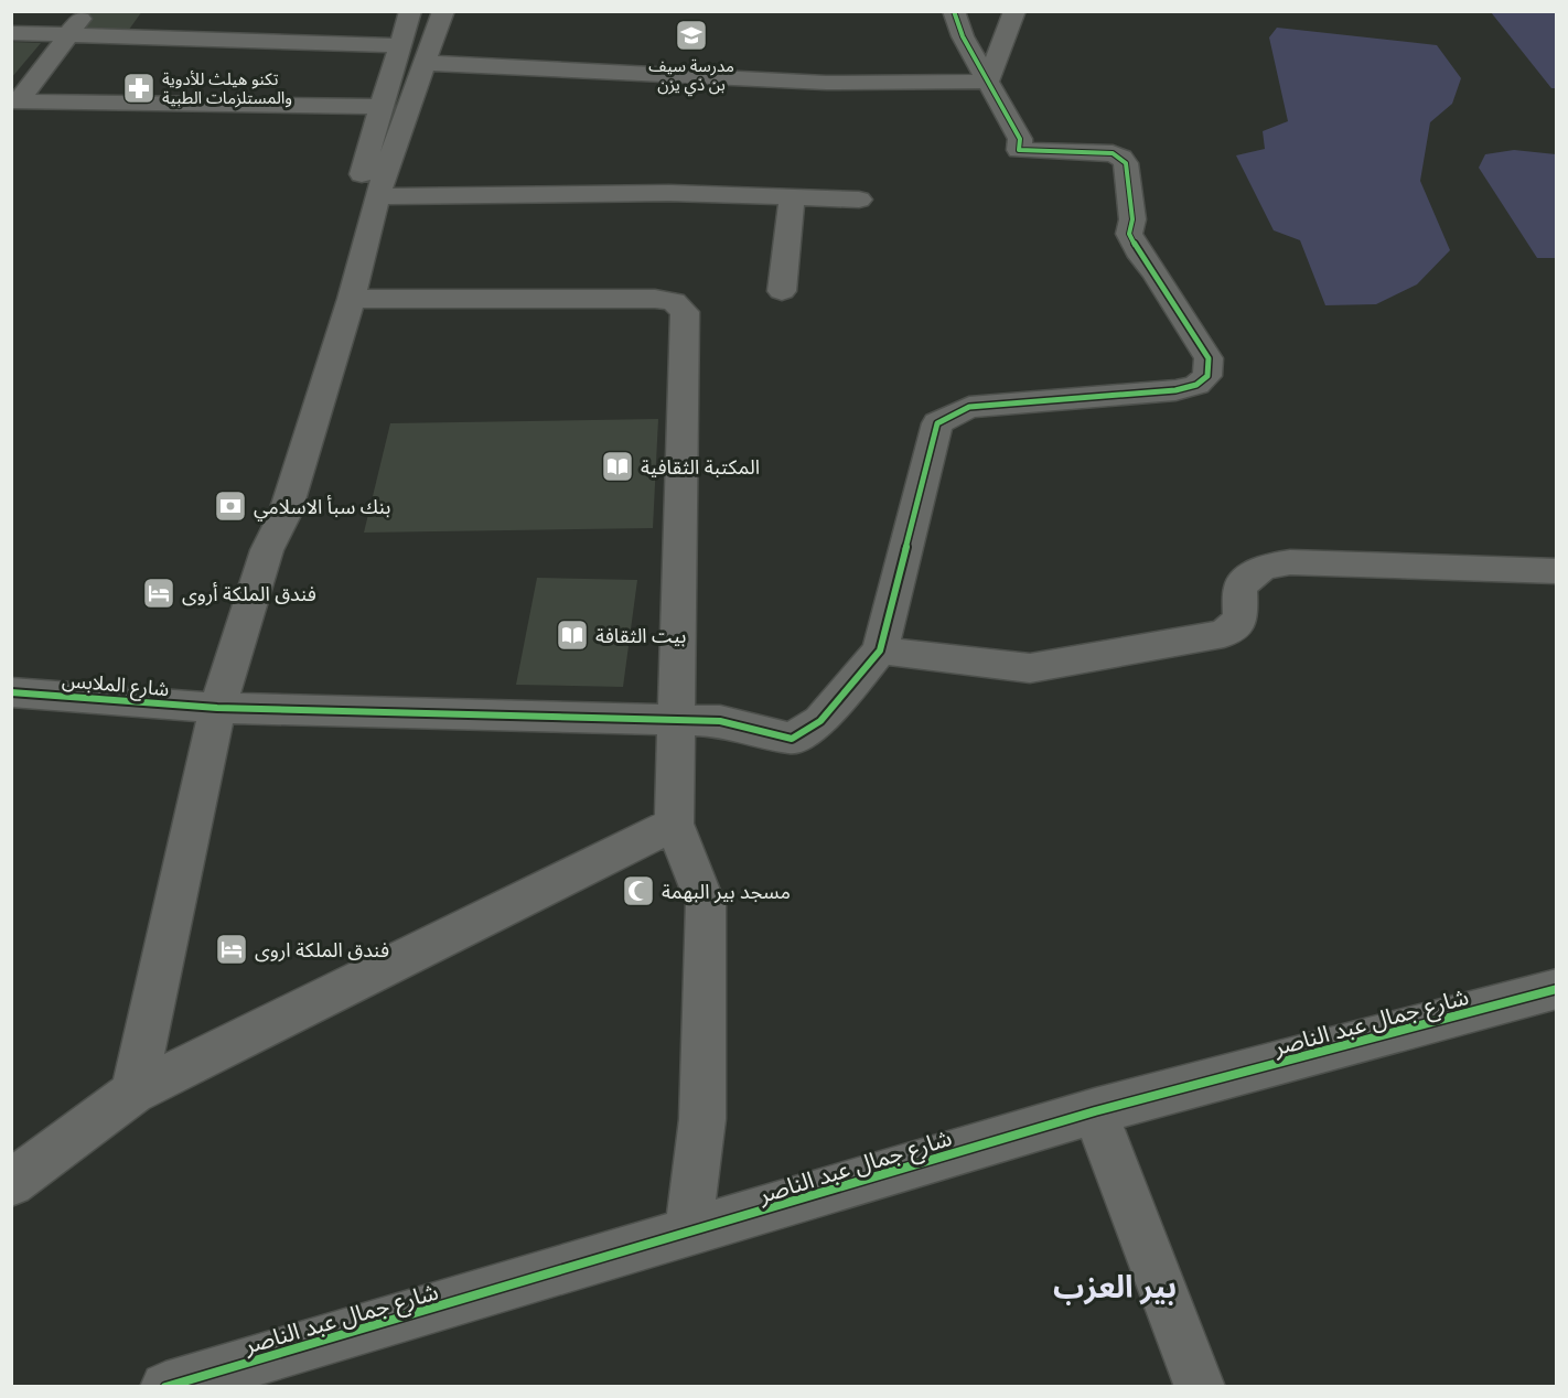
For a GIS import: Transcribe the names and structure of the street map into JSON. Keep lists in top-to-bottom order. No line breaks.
{"streets":{"street":["شارع الملابس","شارع جمال عبد الناصر"]},"districts":["بير العزب"],"places":{"school or university":["مدرسة سيف بن ذي يزن"],"pharmacy":["تكنو هيلث للأدوية والمستلزمات الطبية"],"library":["المكتبة الثقافية","بيت الثقافة"],"bank":["بنك سبأ الاسلامي"],"hotel":["فندق الملكة أروى","فندق الملكة اروى"],"mosque":["مسجد بير البهمة"]}}
